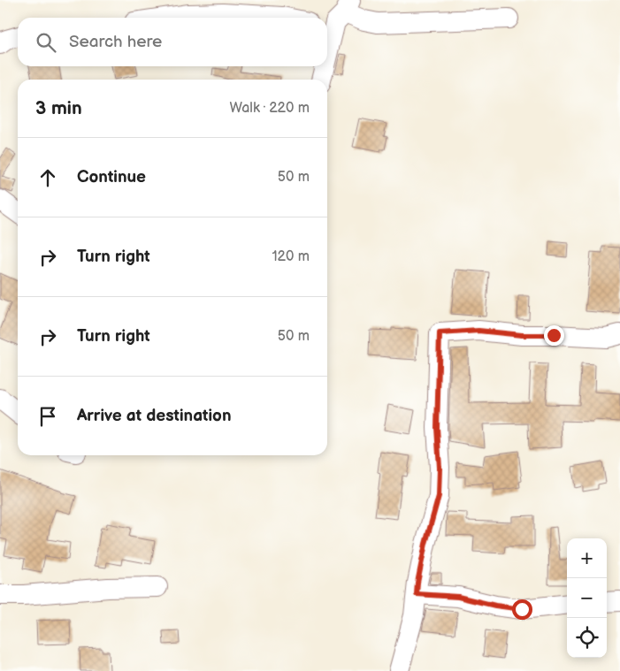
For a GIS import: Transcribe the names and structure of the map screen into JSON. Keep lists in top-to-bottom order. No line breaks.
{"page":{"search":"Search here","heading":["3 min","Walk · 220 m"],"list":[["Continue","50 m"],["Turn right","120 m"],["Turn right","50 m"],"Arrive at destination"],"map_buttons":["+","−"]}}
